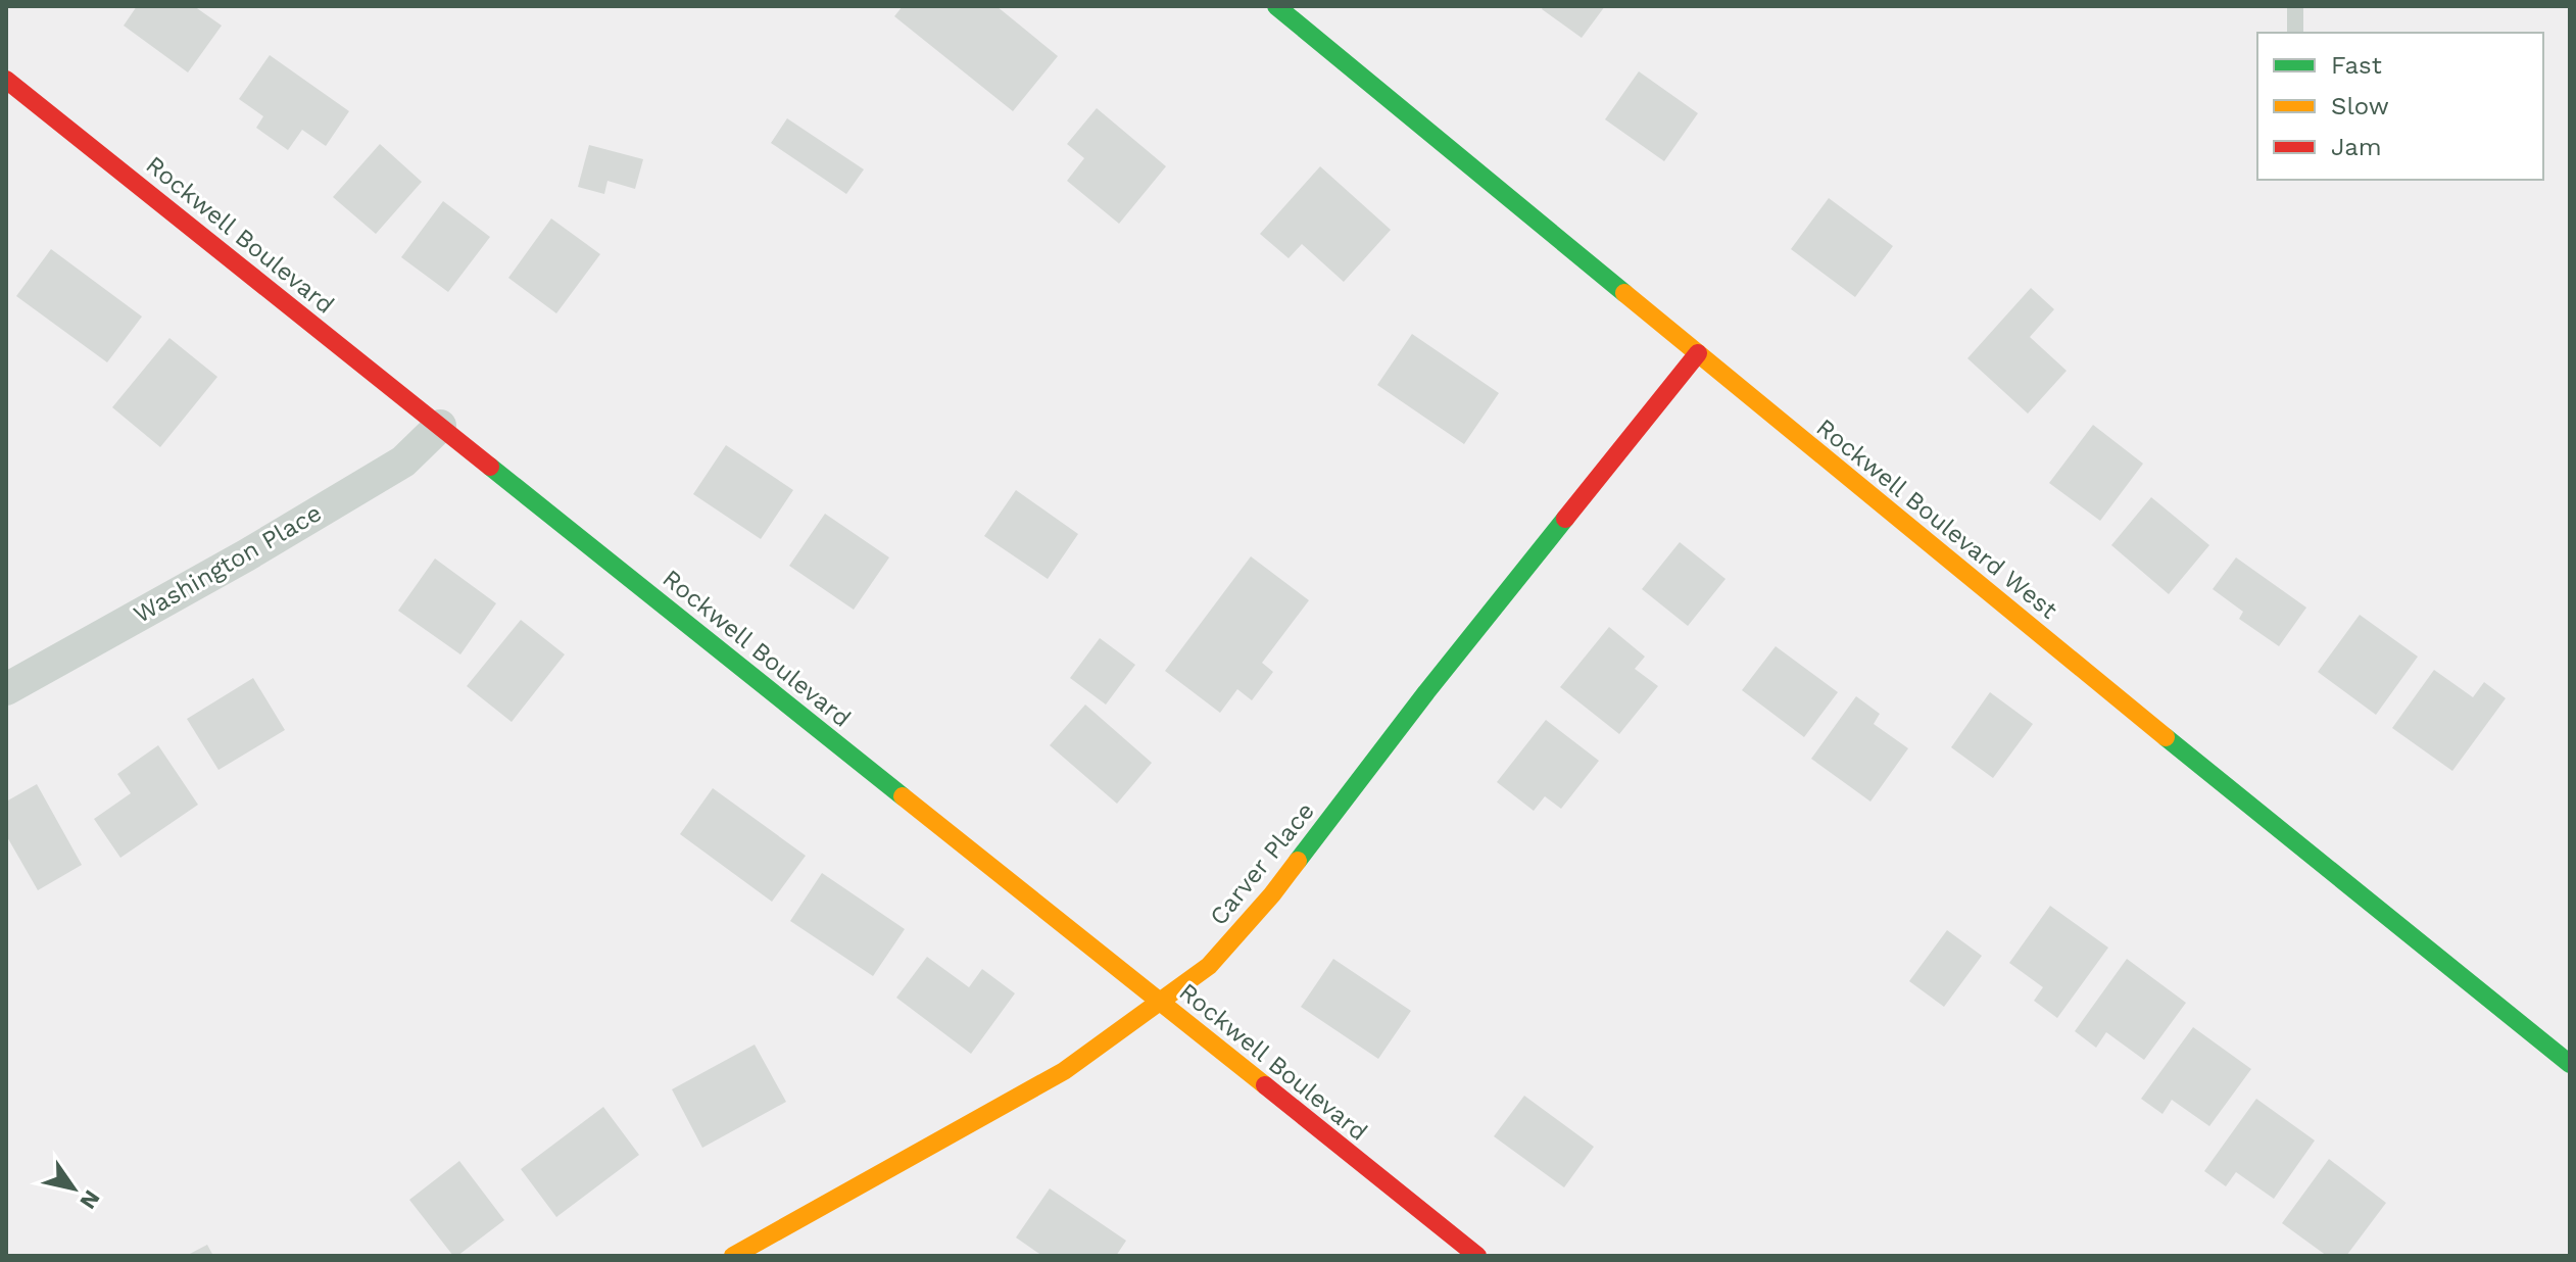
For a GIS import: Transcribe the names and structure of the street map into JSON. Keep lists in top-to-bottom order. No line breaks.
{"streets":{"street":["Rockwell Boulevard","Rockwell Boulevard West","Washington Place","Carver Place"]},"crossings":[["Rockwell Boulevard","Washington Place"],["Rockwell Boulevard","Carver Place"],["Rockwell Boulevard West","Carver Place"]],"legend":["Fast","Slow","Jam"],"north":"bottom right"}
